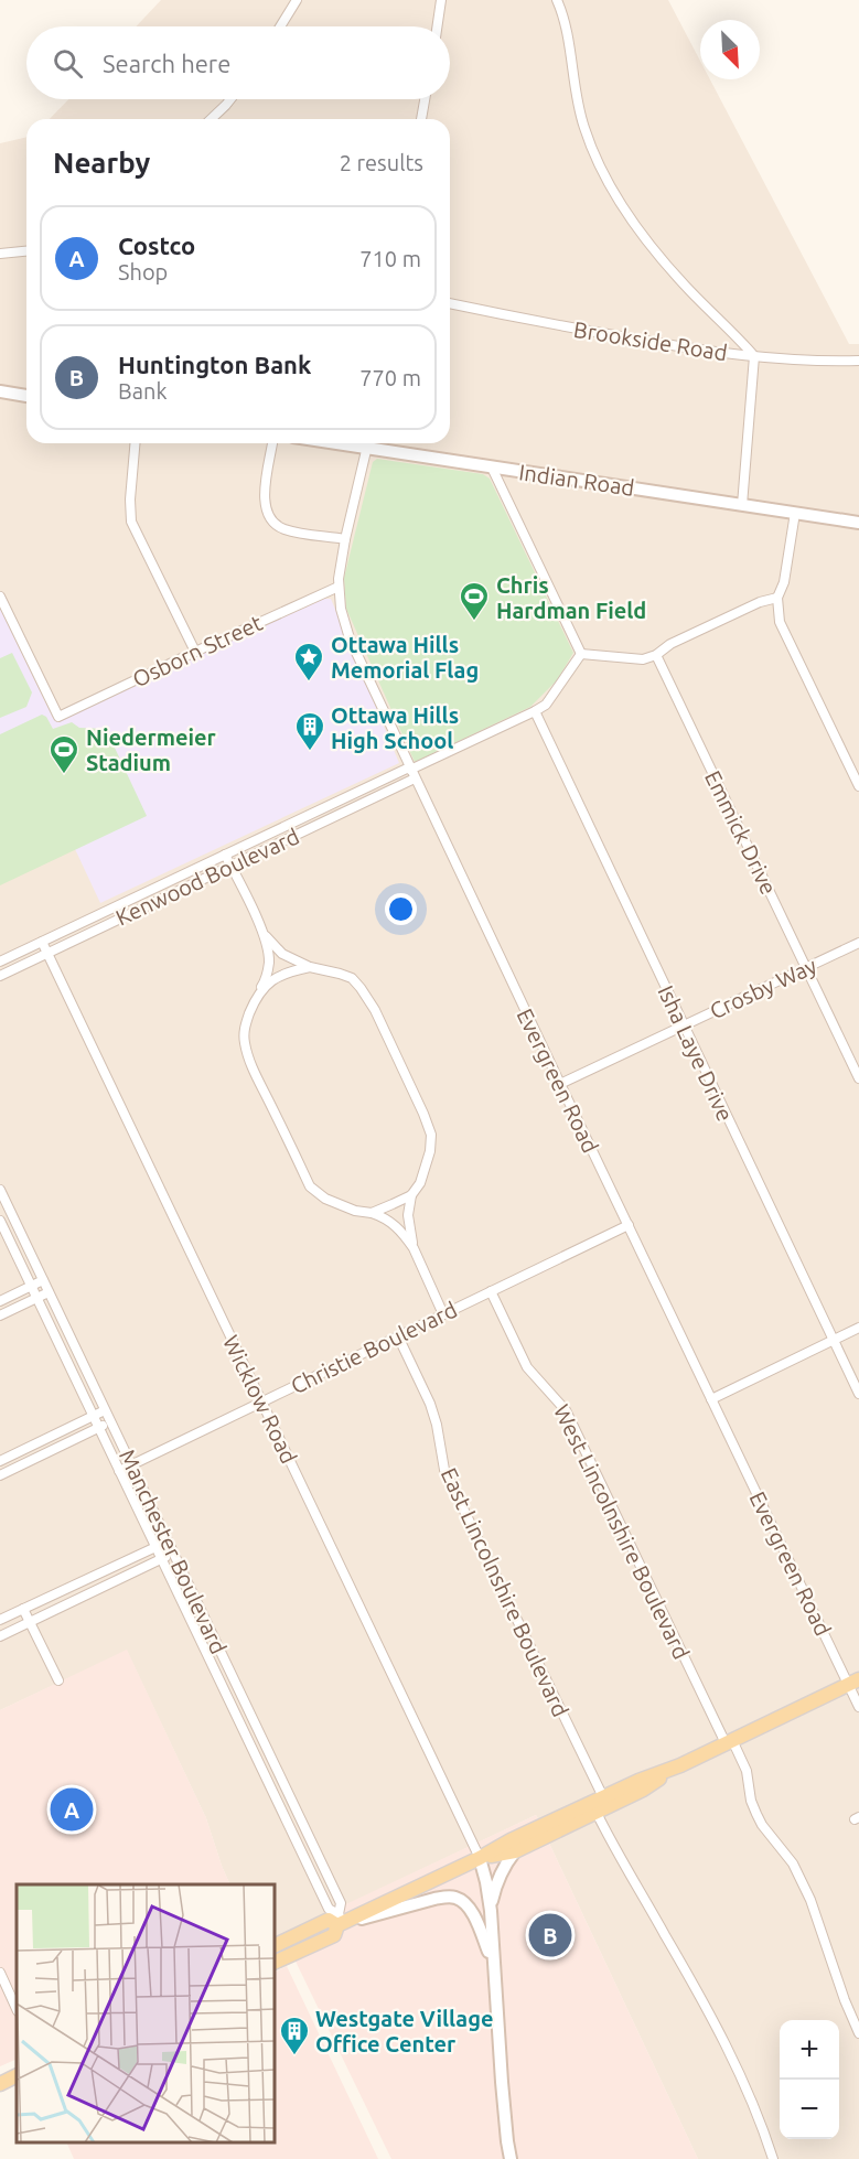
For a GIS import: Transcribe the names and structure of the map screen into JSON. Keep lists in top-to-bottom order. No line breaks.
{"streets":{"street":["Brookside Road","Indian Road","Osborn Street","Emmick Drive","Kenwood Boulevard","Crosby Way","Isha Laye Drive","Evergreen Road","Christie Boulevard","Wicklow Road","West Lincolnshire Boulevard","Manchester Boulevard","East Lincolnshire Boulevard"]},"crossings":[["Osborn Street","Evergreen Road"],["Emmick Drive","Crosby Way"],["Kenwood Boulevard","Evergreen Road"],["Kenwood Boulevard","Wicklow Road"],["Crosby Way","Isha Laye Drive"],["Crosby Way","Evergreen Road"],["Evergreen Road","Christie Boulevard"],["Christie Boulevard","Wicklow Road"],["Christie Boulevard","West Lincolnshire Boulevard"],["Christie Boulevard","Manchester Boulevard"],["Christie Boulevard","East Lincolnshire Boulevard"]],"places":{"sports":["Chris Hardman Field","Niedermeier Stadium"],"place":["Ottawa Hills Memorial Flag"],"building":["Ottawa Hills High School","Westgate Village Office Center"]},"north":"bottom right","page":{"search":"Search here","heading":["Nearby","2 results"],"list":[{"mark":"A","name":"Costco","note":"Shop","value":"710 m"},{"mark":"B","name":"Huntington Bank","note":"Bank","value":"770 m"}],"pins":["A","B"],"map_buttons":["+","−"]}}
